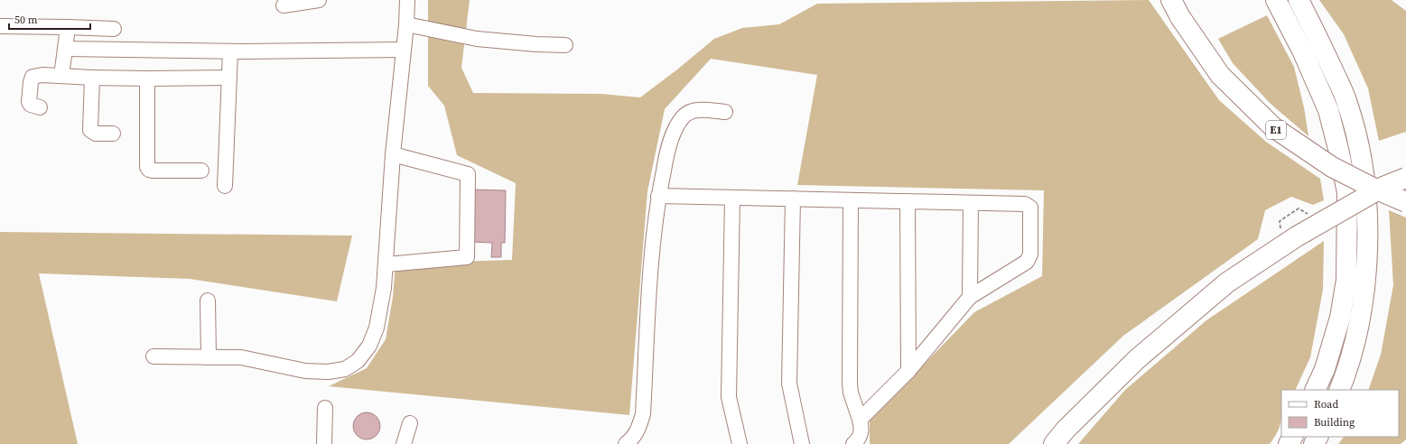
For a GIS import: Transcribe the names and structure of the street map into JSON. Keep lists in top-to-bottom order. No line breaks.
{"streets":{"highway":["E1"]},"legend":["Road","Building"],"scale_bar":"50 m"}
